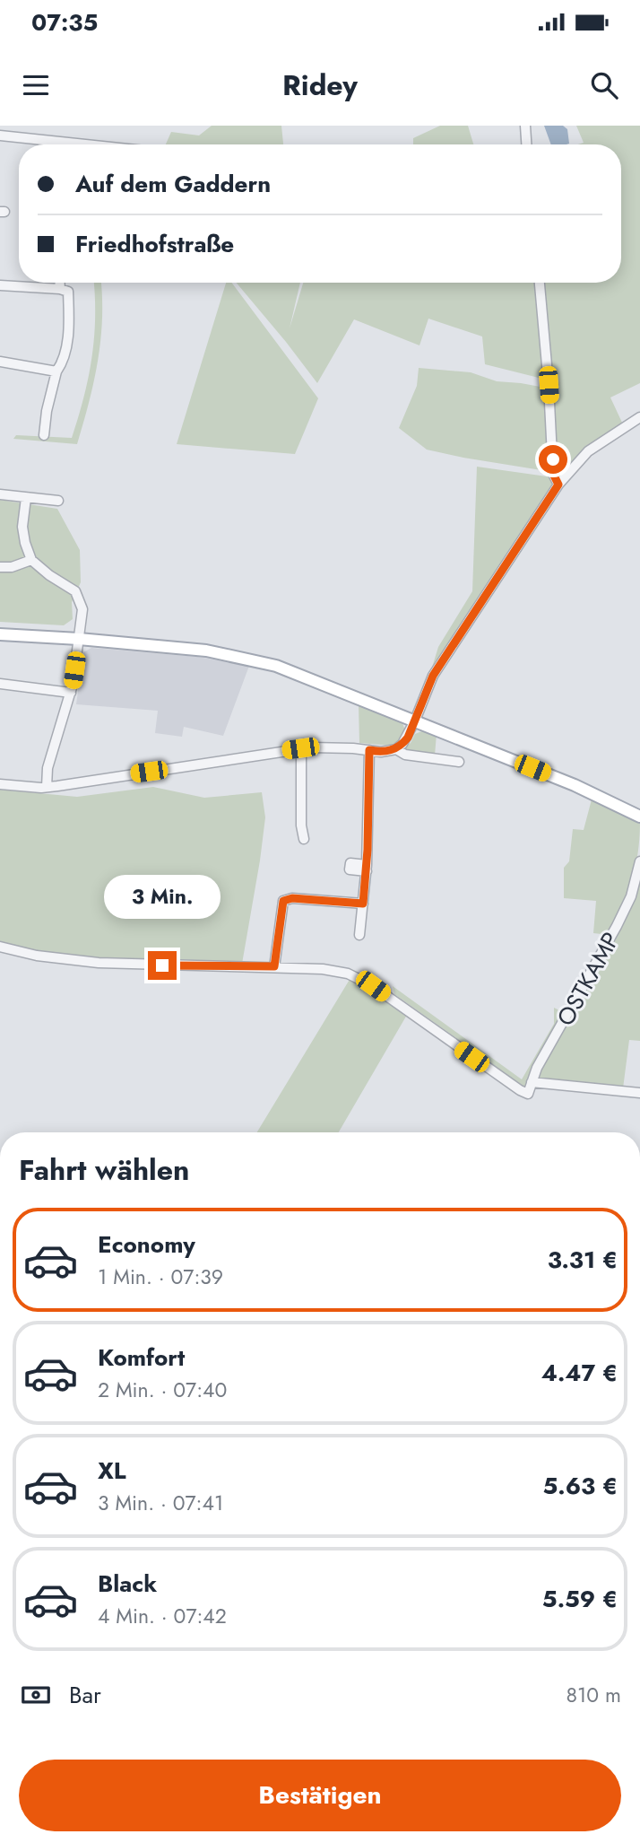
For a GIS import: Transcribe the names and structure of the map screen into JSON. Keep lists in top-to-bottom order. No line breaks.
{"streets":{"street":["OSTKAMP"]},"page":{"status":"07:35","header":"Ridey","banner":["Auf dem Gaddern","Friedhofstraße"],"bubble":"3 Min.","heading":"Fahrt wählen","list":[{"name":"Economy","note":"1 Min. · 07:39","value":"3.31 €"},{"name":"Komfort","note":"2 Min. · 07:40","value":"4.47 €"},{"name":"XL","note":"3 Min. · 07:41","value":"5.63 €"},{"name":"Black","note":"4 Min. · 07:42","value":"5.59 €"}],"pay":["Bar","810 m"],"buttons":"Bestätigen"}}
